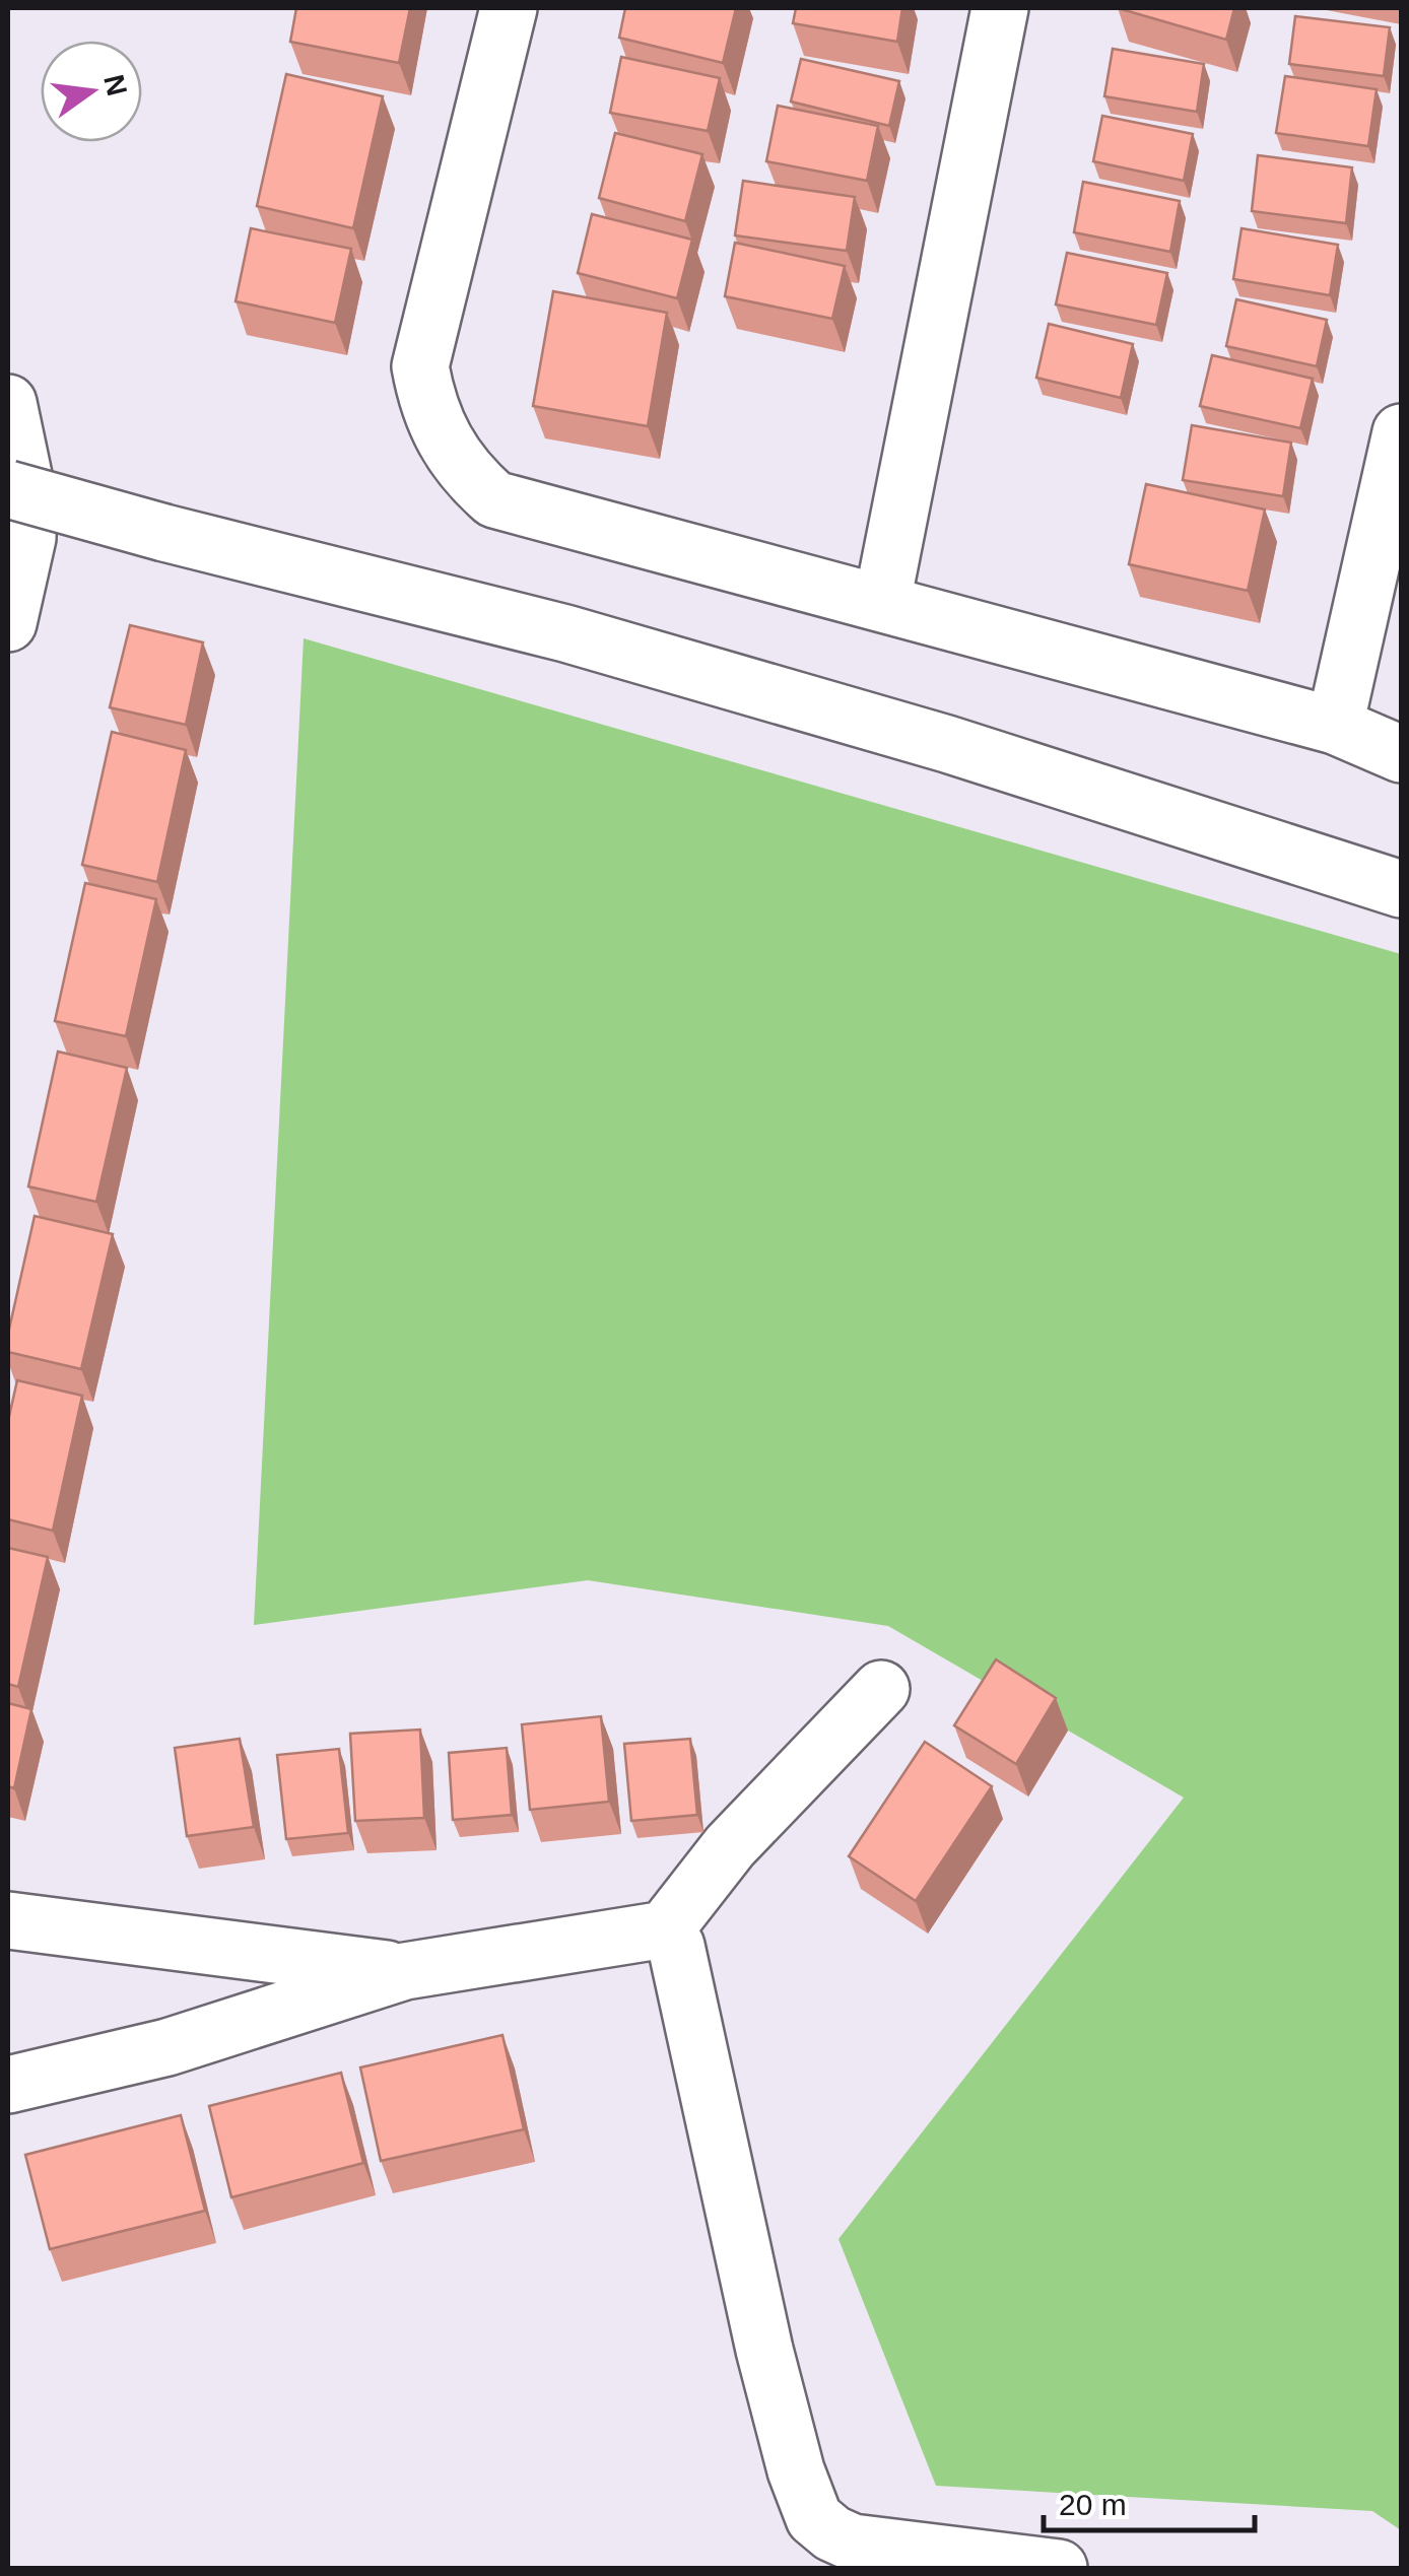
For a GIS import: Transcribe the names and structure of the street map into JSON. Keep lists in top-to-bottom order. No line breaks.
{"scale_bar":"20 m","north":"right"}
